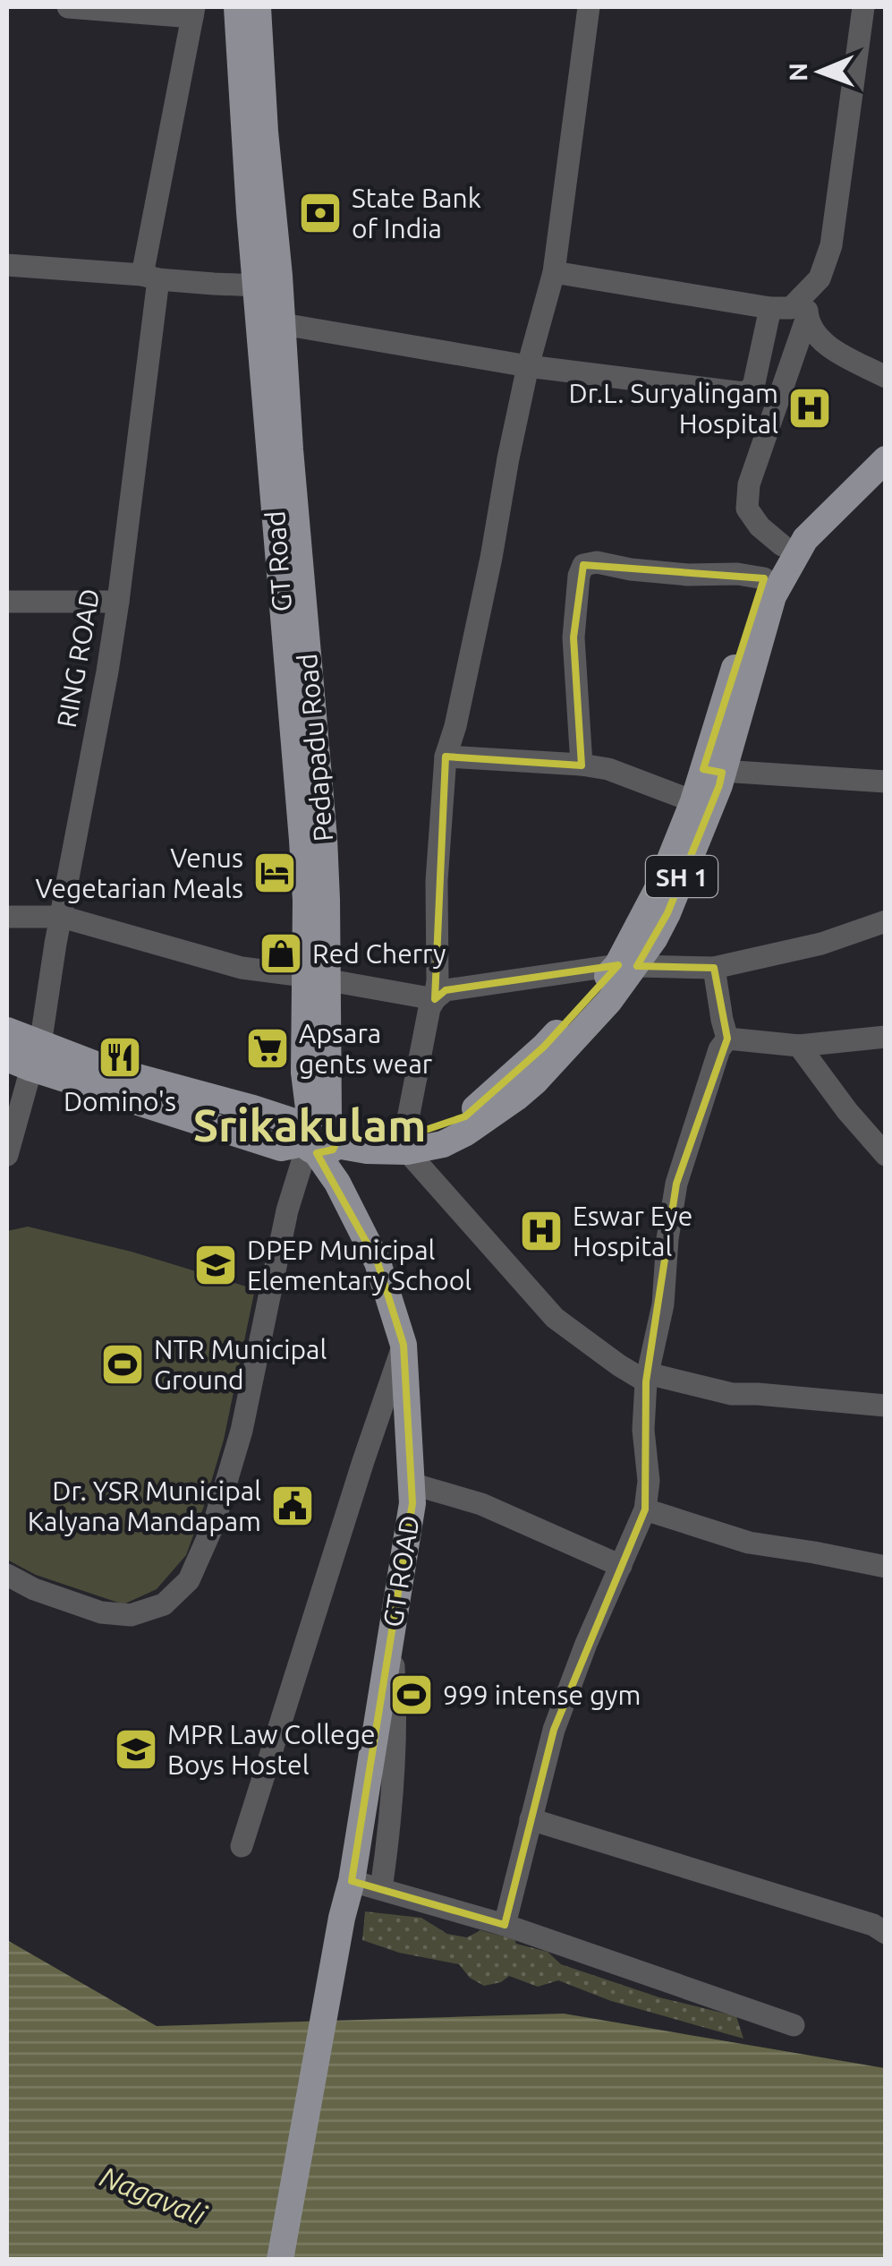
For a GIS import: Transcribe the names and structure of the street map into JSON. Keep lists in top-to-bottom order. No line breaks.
{"streets":{"main road":["GT Road","Pedapadu Road","SH 1","GT ROAD"],"street":["RING ROAD"]},"crossings":[["GT Road","Pedapadu Road"],["RING ROAD","SH 1"],["Pedapadu Road","SH 1"],["Pedapadu Road","GT ROAD"],["SH 1","GT ROAD"]],"districts":["Srikakulam"],"water":["Nagavali"],"places":{"bank":["State Bank of India"],"hospital":["Dr.L. Suryalingam Hospital","Eswar Eye Hospital"],"hotel":["Venus Vegetarian Meals"],"shop":["Red Cherry"],"supermarket":["Apsara gents wear"],"restaurant":["Domino's"],"school or university":["DPEP Municipal Elementary School","MPR Law College Boys Hostel"],"sports":["NTR Municipal Ground","999 intense gym"],"public building":["Dr. YSR Municipal Kalyana Mandapam"]},"north":"left"}
